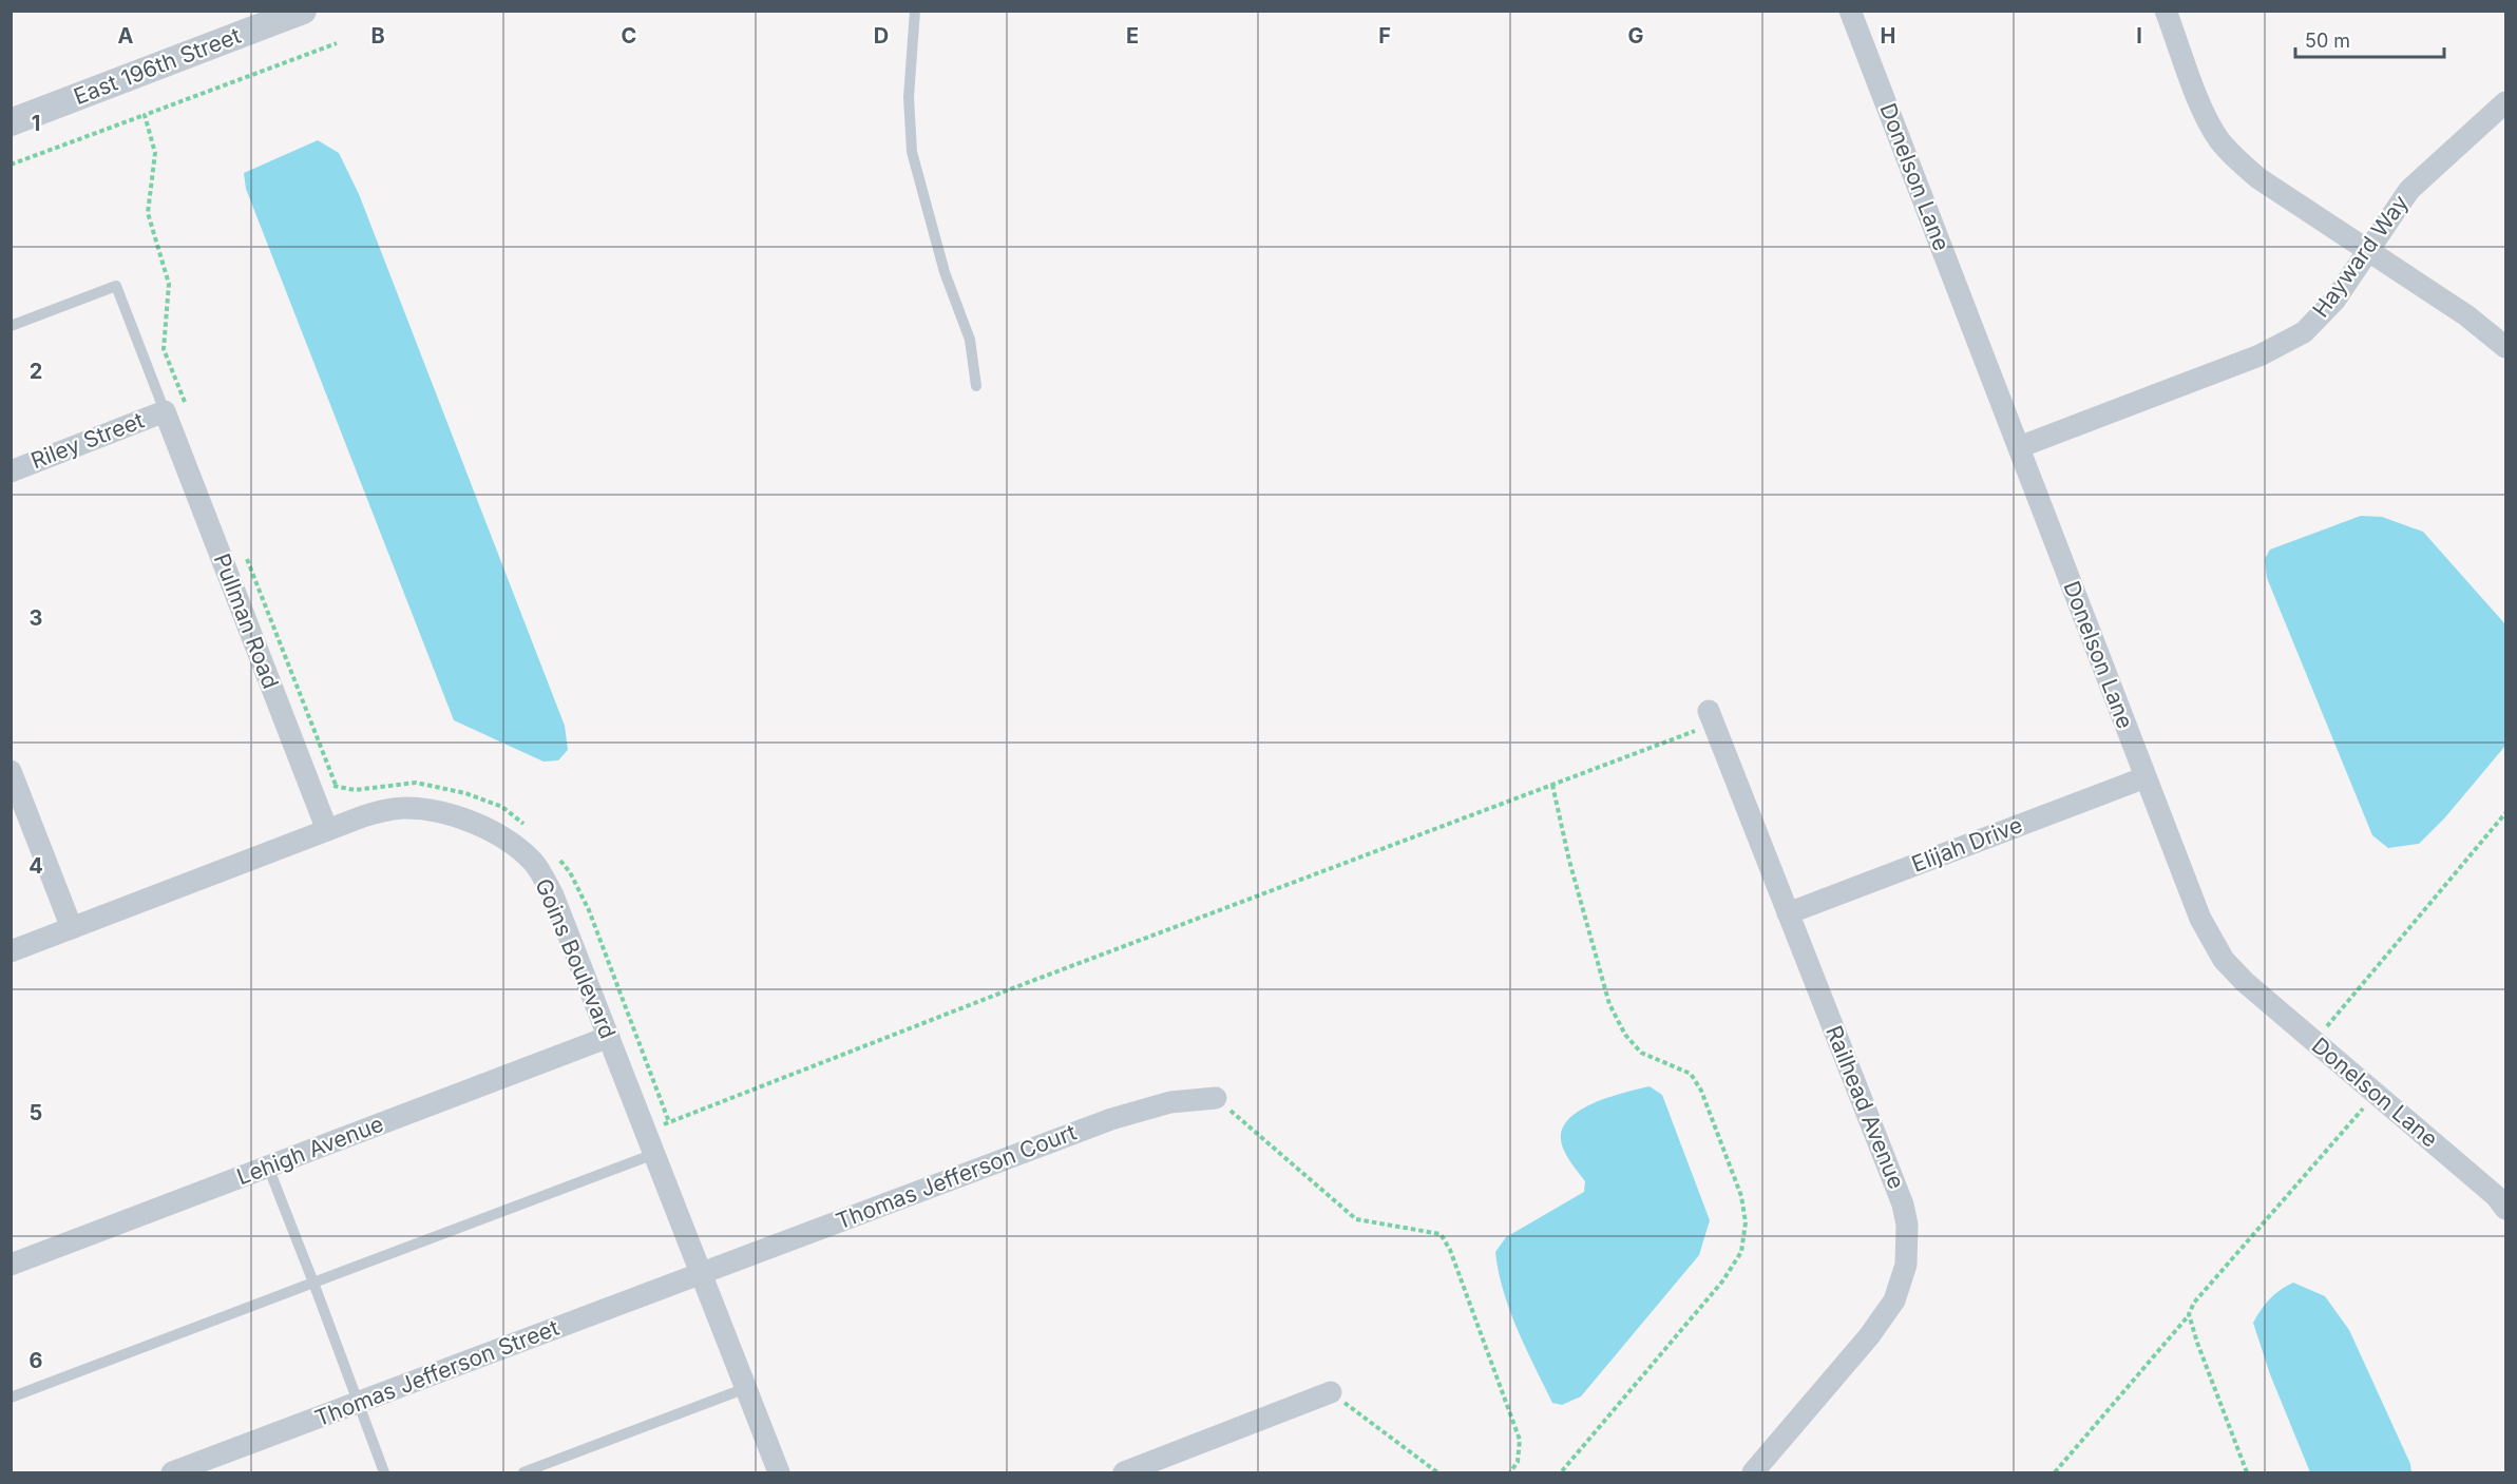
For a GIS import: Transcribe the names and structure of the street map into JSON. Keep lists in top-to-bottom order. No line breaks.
{"streets":{"street":["East 196th Street","Donelson Lane","Hayward Way","Riley Street","Pullman Road","Elijah Drive","Goins Boulevard","Railhead Avenue","Lehigh Avenue","Thomas Jefferson Court","Thomas Jefferson Street"]},"crossings":[["Donelson Lane","Hayward Way"],["Donelson Lane","Elijah Drive"],["Riley Street","Pullman Road"],["Pullman Road","Goins Boulevard"],["Elijah Drive","Railhead Avenue"],["Goins Boulevard","Lehigh Avenue"],["Goins Boulevard","Thomas Jefferson Court"],["Goins Boulevard","Thomas Jefferson Street"],["Thomas Jefferson Court","Thomas Jefferson Street"]],"scale_bar":"50 m","grid":{"columns":["A","B","C","D","E","F","G","H","I"],"rows":["1","2","3","4","5","6"]}}
